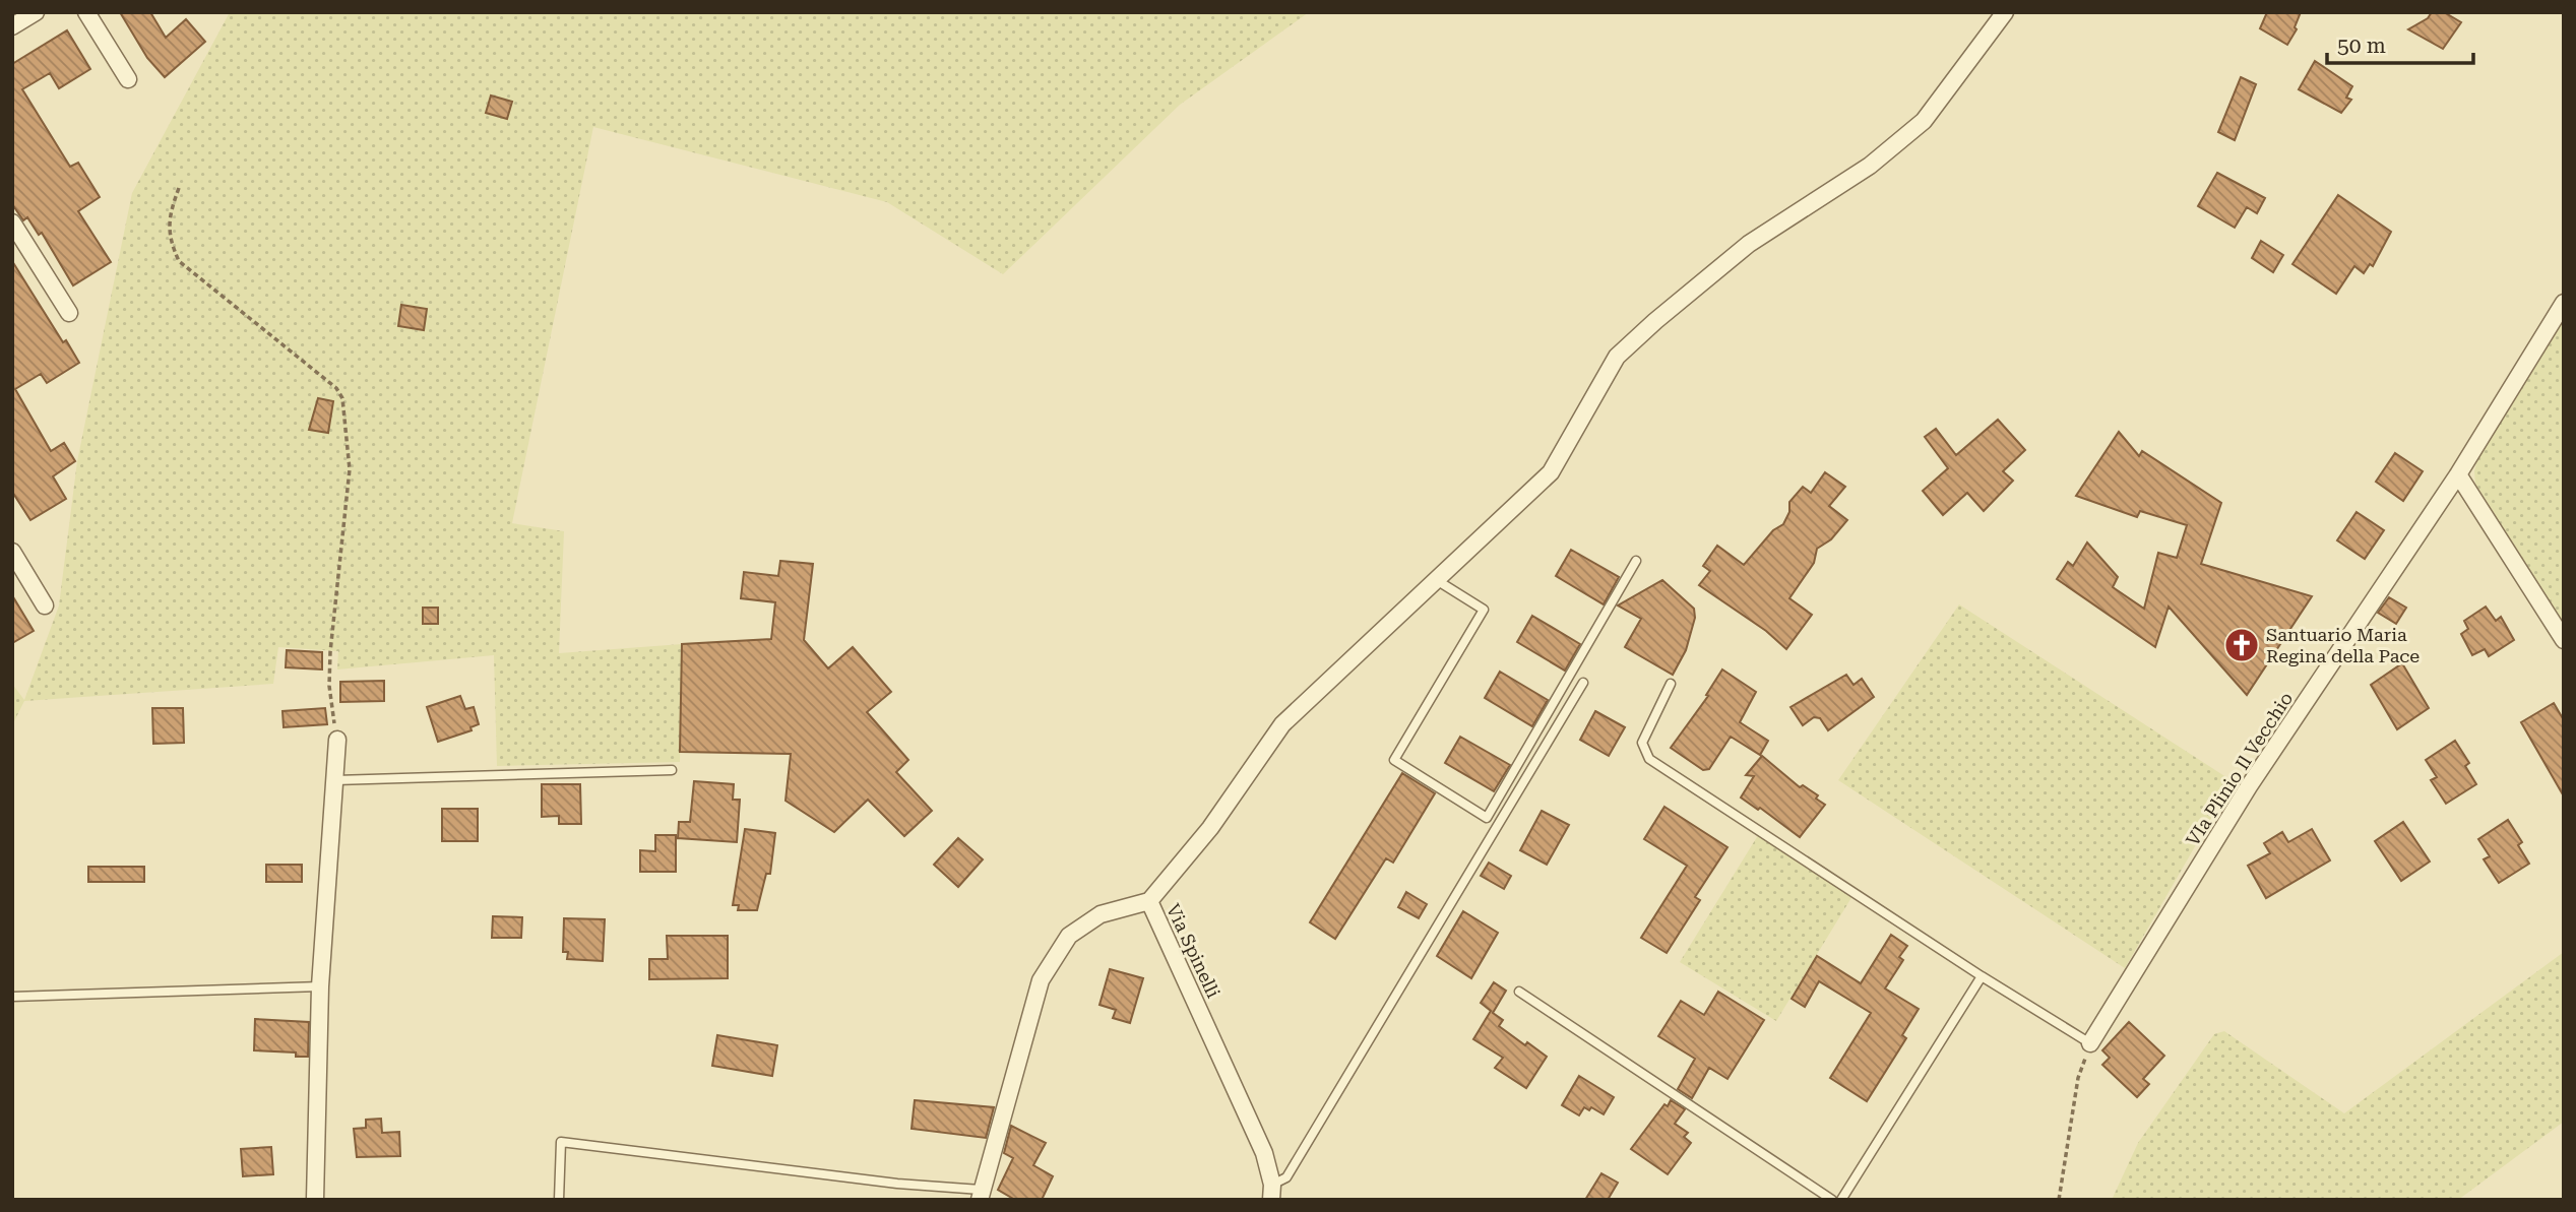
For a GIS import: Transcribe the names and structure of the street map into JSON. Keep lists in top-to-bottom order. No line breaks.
{"streets":{"street":["VIa Plinio Il Vecchio","Via Spinelli"]},"places":{"church":["Santuario Maria Regina della Pace"]},"scale_bar":"50 m"}
